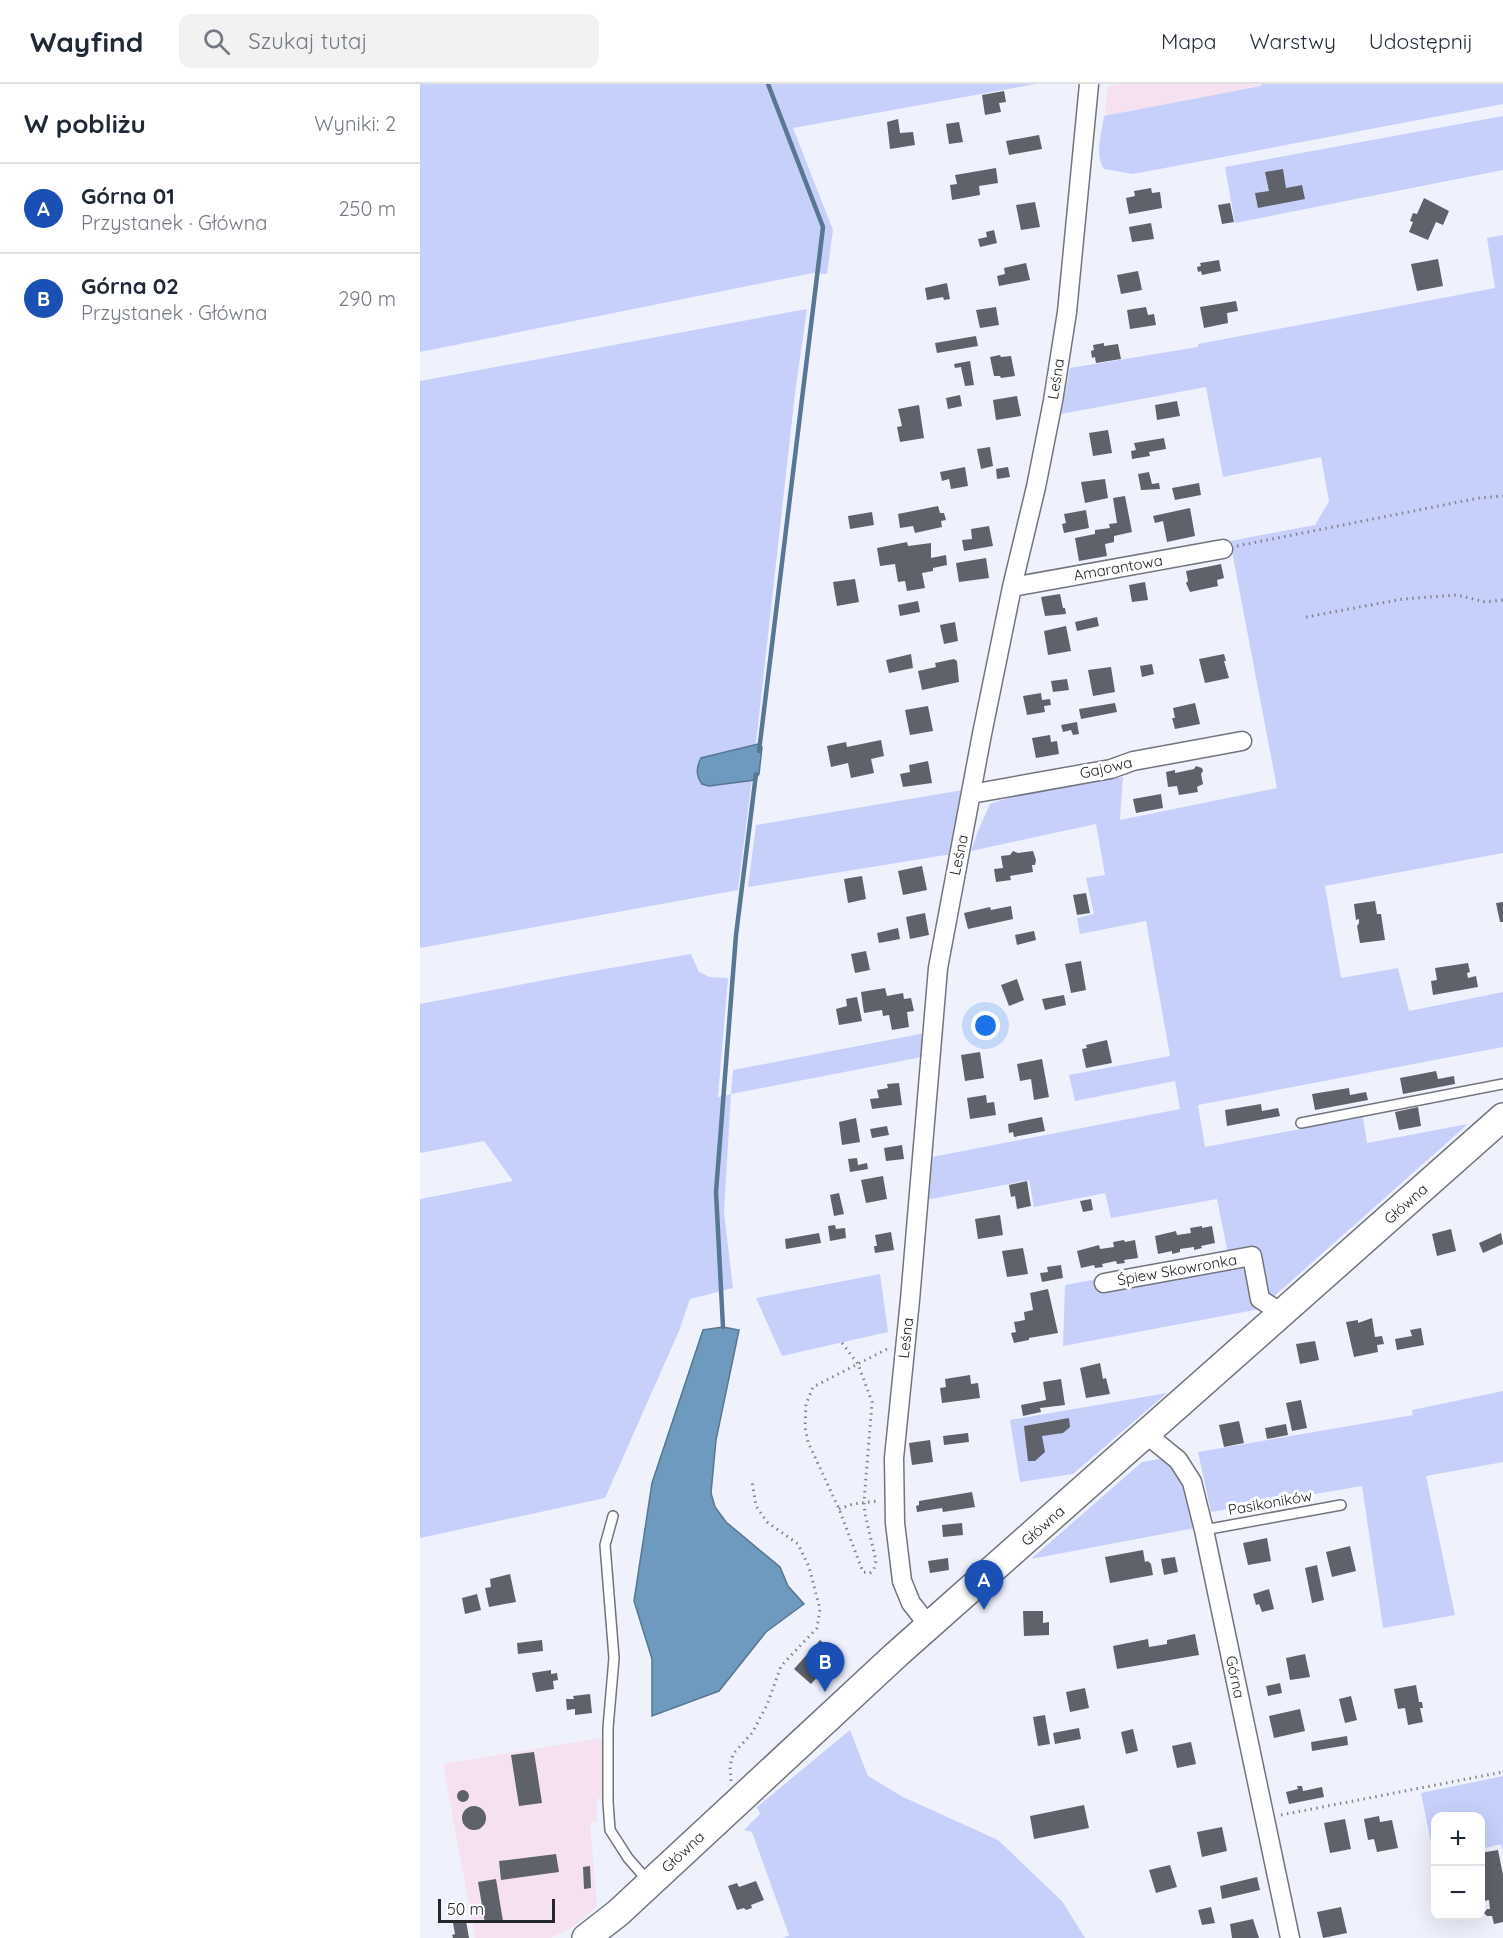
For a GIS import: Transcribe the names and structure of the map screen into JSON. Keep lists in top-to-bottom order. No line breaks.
{"streets":{"main road":["Główna"],"street":["Leśna","Amarantowa","Gajowa","Śpiew Skowronka","Górna"],"lane":["Pasikoników"]},"crossings":[["Leśna","Amarantowa"],["Leśna","Gajowa"],["Leśna","Główna"],["Główna","Śpiew Skowronka"],["Główna","Górna"],["Pasikoników","Górna"]],"scale_bar":"50 m","page":{"header":"Wayfind","search":"Szukaj tutaj","nav":["Mapa","Warstwy","Udostępnij"],"heading":["W pobliżu","Wyniki: 2"],"list":[{"mark":"A","name":"Górna 01","note":"Przystanek · Główna","value":"250 m"},{"mark":"B","name":"Górna 02","note":"Przystanek · Główna","value":"290 m"}],"pins":["A","B"],"map_buttons":["+","−"],"scale":"50 m"}}
